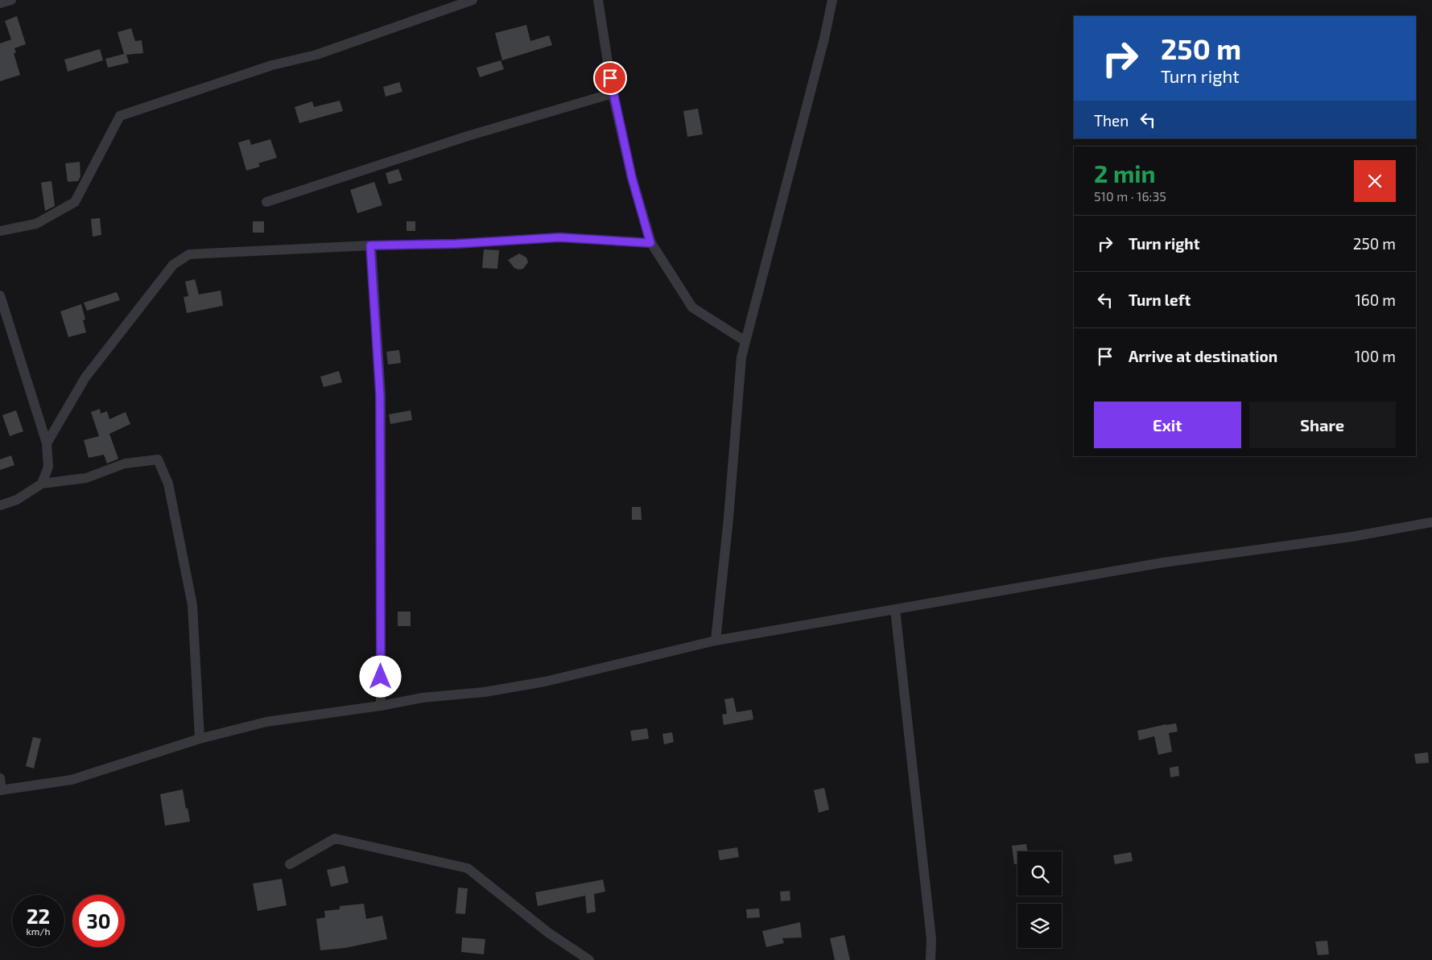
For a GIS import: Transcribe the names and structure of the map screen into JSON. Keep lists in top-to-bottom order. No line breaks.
{"page":{"turn":["250 m","Turn right"],"then":"Then","heading":["2 min","510 m · 16:35"],"list":[{"name":"Turn right","value":"250 m"},{"name":"Turn left","value":"160 m"},{"name":"Arrive at destination","value":"100 m"}],"buttons":["Exit","Share"],"speed":"22 km/h","limit":"30"}}
